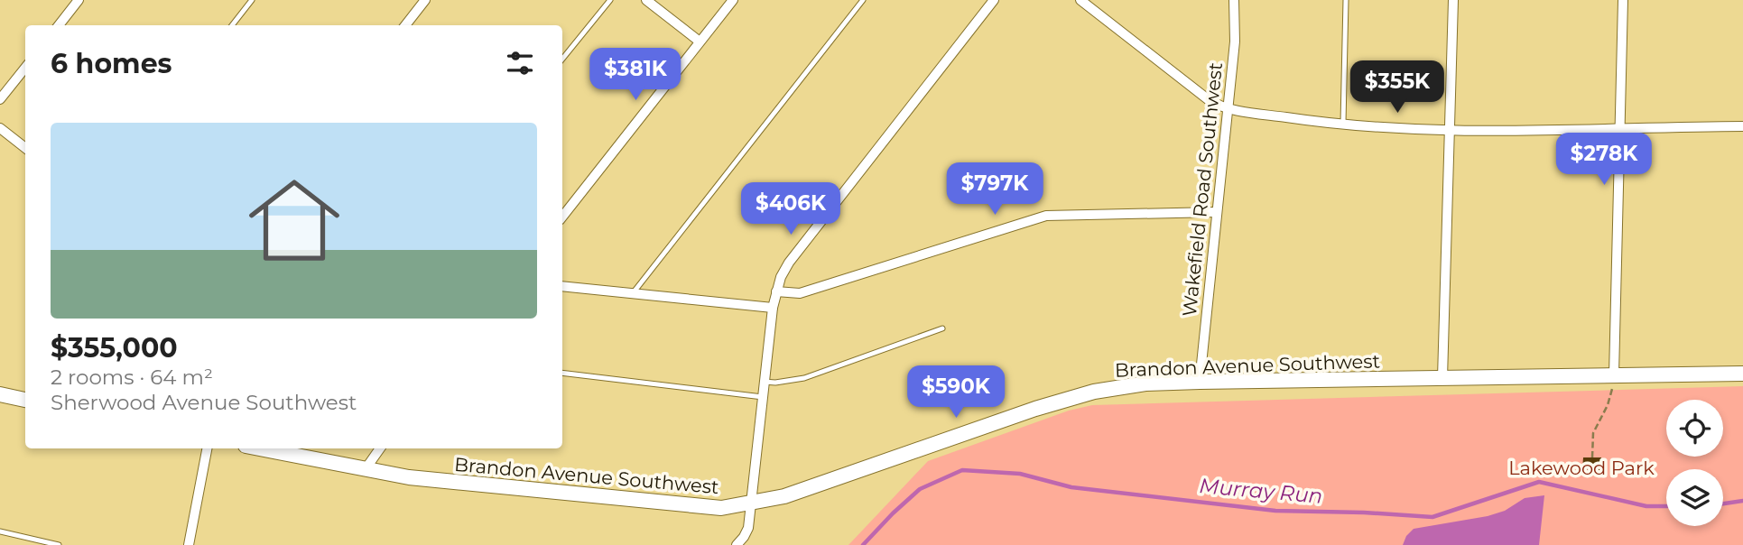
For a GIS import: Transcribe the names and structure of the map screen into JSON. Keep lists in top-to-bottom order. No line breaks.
{"streets":{"main road":["Brandon Avenue Southwest"],"street":["Wakefield Road Southwest"]},"crossings":[["Wakefield Road Southwest","Brandon Avenue Southwest"]],"water":["Murray Run"],"parks":["Lakewood Park"],"page":{"heading":"6 homes","price":["$381K","$355K","$278K","$797K","$406K","$590K"],"list":[{"name":"$355,000","note":"2 rooms · 64 m² · Sherwood Avenue Southwest"}]}}
